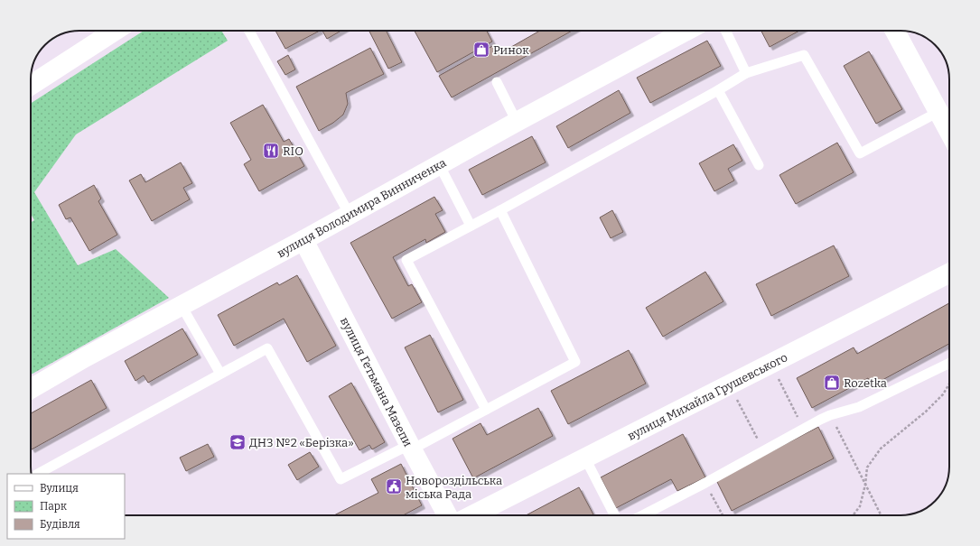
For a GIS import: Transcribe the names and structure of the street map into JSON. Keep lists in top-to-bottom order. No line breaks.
{"streets":{"street":["вулиця Володимира Винниченка","вулиця Гетьмана Мазепи","вулиця Михайла Грушевського"]},"crossings":[["вулиця Володимира Винниченка","вулиця Гетьмана Мазепи"]],"places":{"shop":["Ринок","Rozetka"],"restaurant":["RIO"],"school or university":["ДНЗ №2 «Берізка»"],"public building":["Новороздільська міська Рада"]},"legend":["Вулиця","Парк","Будівля"]}
